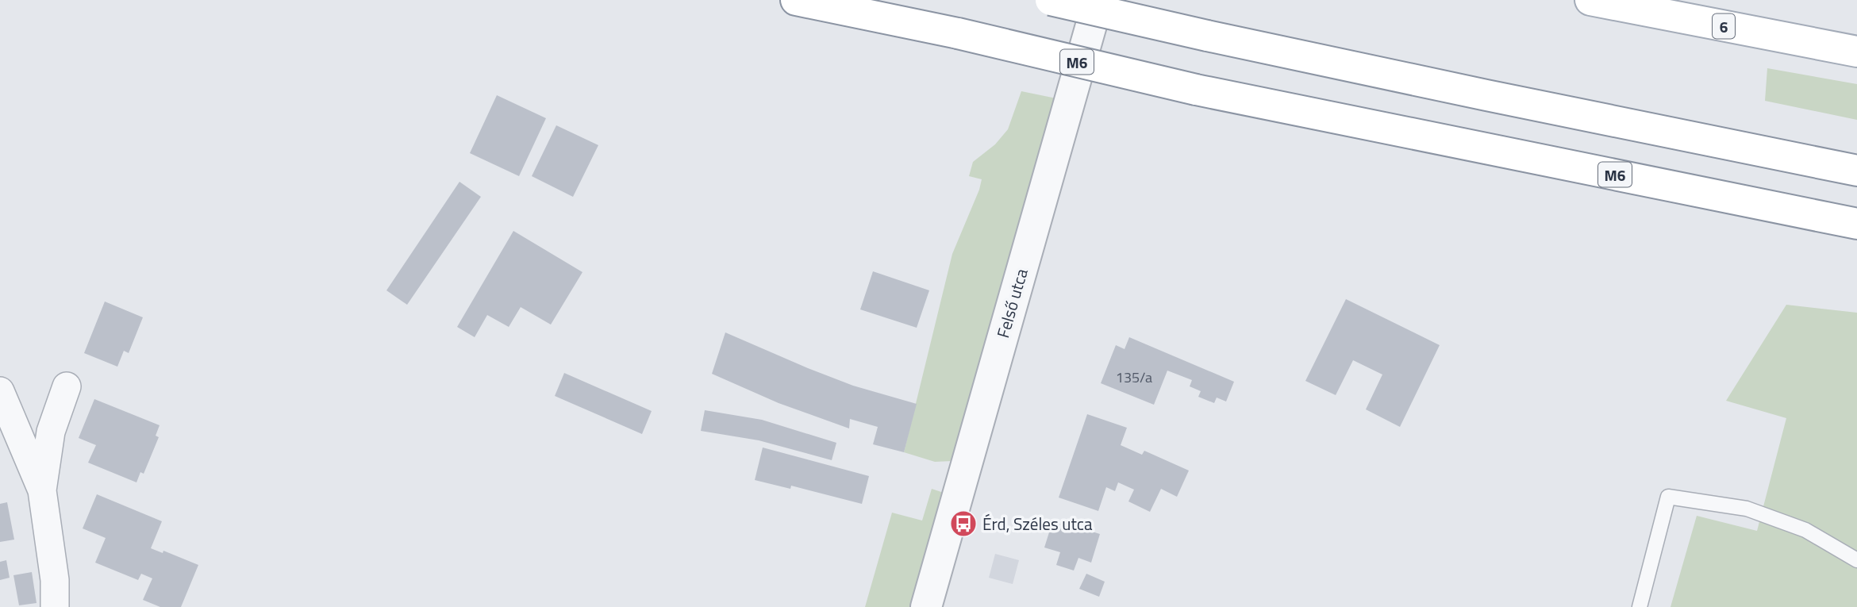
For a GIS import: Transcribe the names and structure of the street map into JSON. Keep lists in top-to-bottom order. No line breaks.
{"streets":{"main road":["6","M6"],"street":["Felső utca"]},"places":{"bus stop":["Érd, Széles utca"]},"house_numbers":["135/a"]}
